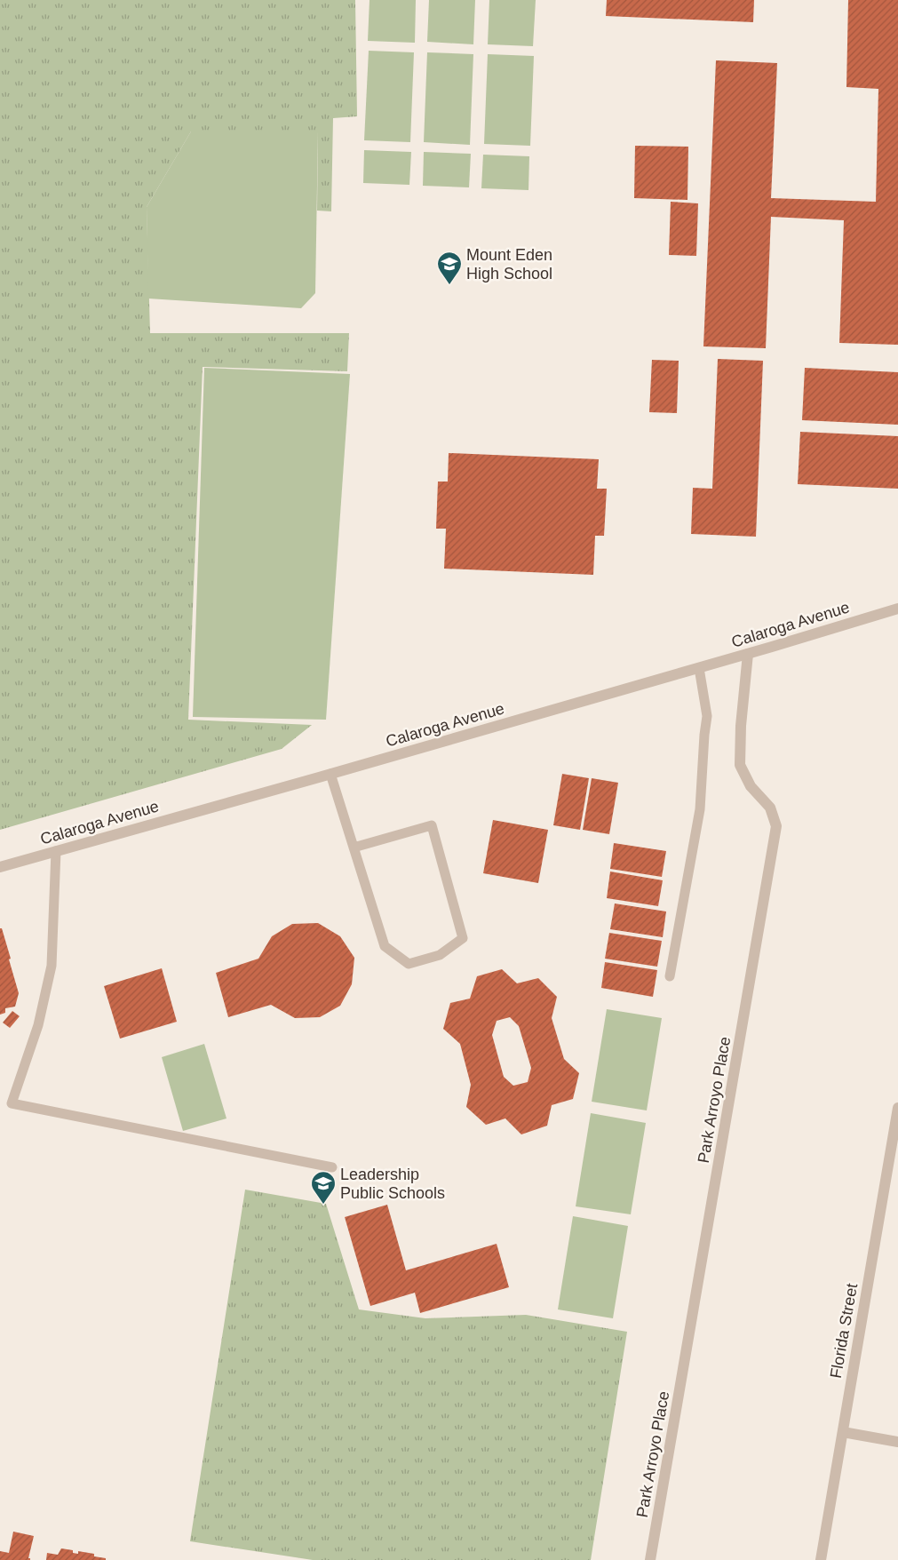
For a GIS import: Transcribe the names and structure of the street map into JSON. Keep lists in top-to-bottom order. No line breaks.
{"streets":{"street":["Calaroga Avenue","Park Arroyo Place","Florida Street"]},"crossings":[["Calaroga Avenue","Park Arroyo Place"]],"places":{"school or university":["Mount Eden High School","Leadership Public Schools"]}}
